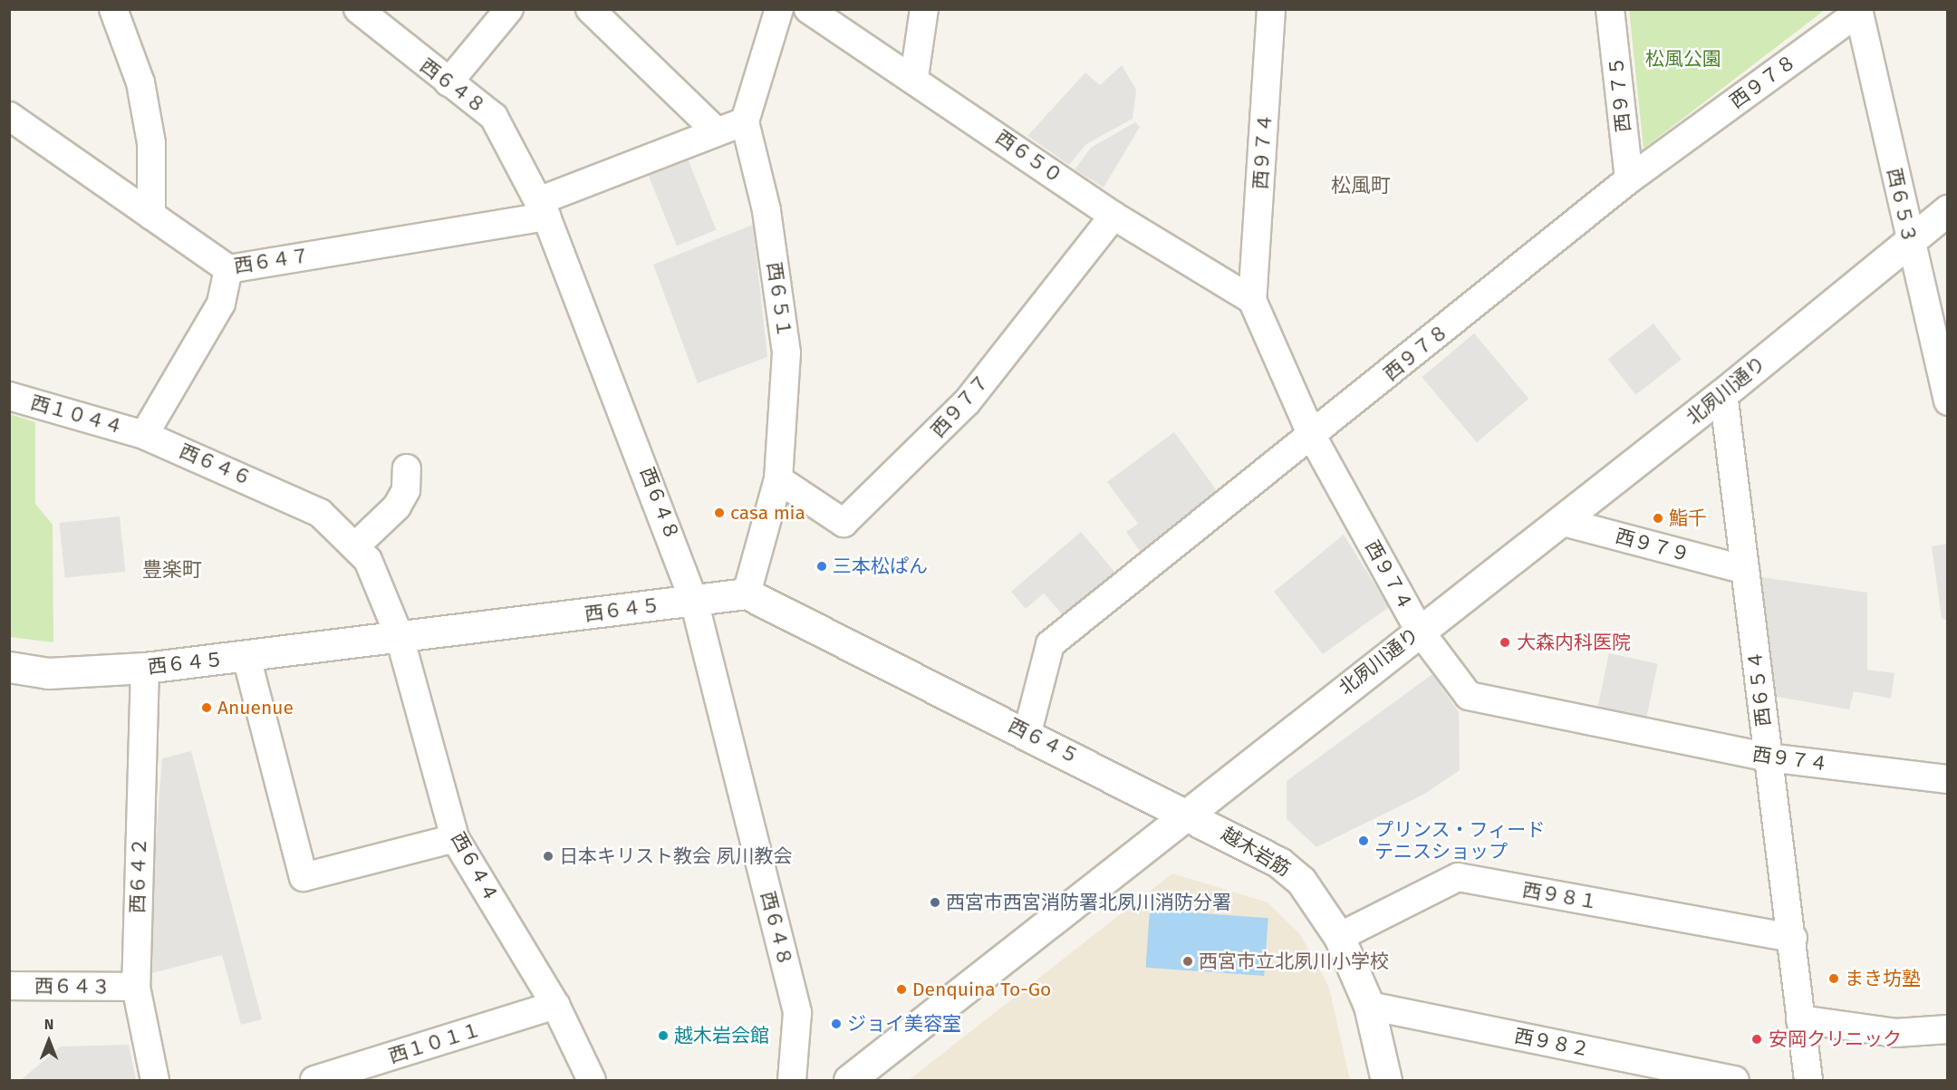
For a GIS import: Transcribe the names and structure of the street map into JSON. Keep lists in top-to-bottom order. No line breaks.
{"streets":{"street":["西９７８","西６４８","西９７５","西９７４","西６５０","西６５３","西６４７","西６５１","北夙川通り","西９７７","西１０４４","西６４６","西９７９","西６４５","西６５４","越木岩筋","西６４４","西６４２","西９８１","西６４３","西１０１１","西９８２"]},"crossings":[["西９７８","西９７５"],["西９７８","西９７４"],["西９７８","西６５３"],["西９７８","西６４５"],["西６４８","西６４７"],["西６４８","西６４５"],["西９７４","西６５０"],["西９７４","北夙川通り"],["西９７４","西６５４"],["西６５０","西９７７"],["西６５３","北夙川通り"],["西６４７","西６５１"],["西６５１","西９７７"],["西６５１","西６４５"],["北夙川通り","西９７９"],["北夙川通り","西６４５"],["北夙川通り","西６５４"],["北夙川通り","越木岩筋"],["西１０４４","西６４６"],["西６４６","西６４５"],["西６４６","西６４４"],["西９７９","西６５４"],["西６４５","越木岩筋"],["西６４５","西６４４"],["西６４５","西６４２"],["西６５４","西９８１"],["越木岩筋","西９８１"],["越木岩筋","西９８２"],["西６４４","西１０１１"],["西６４２","西６４３"]],"districts":["松風町","豊楽町"],"parks":["松風公園"],"places":["casa mia","鮨千","三本松ぱん","大森内科医院","Anuenue","プリンス・フィード テニスショップ","日本キリスト教会 夙川教会","西宮市西宮消防署北夙川消防分署","西宮市立北夙川小学校","まき坊塾","Denquina To-Go","ジョイ美容室","越木岩会館","安岡クリニック"],"north":"top"}
